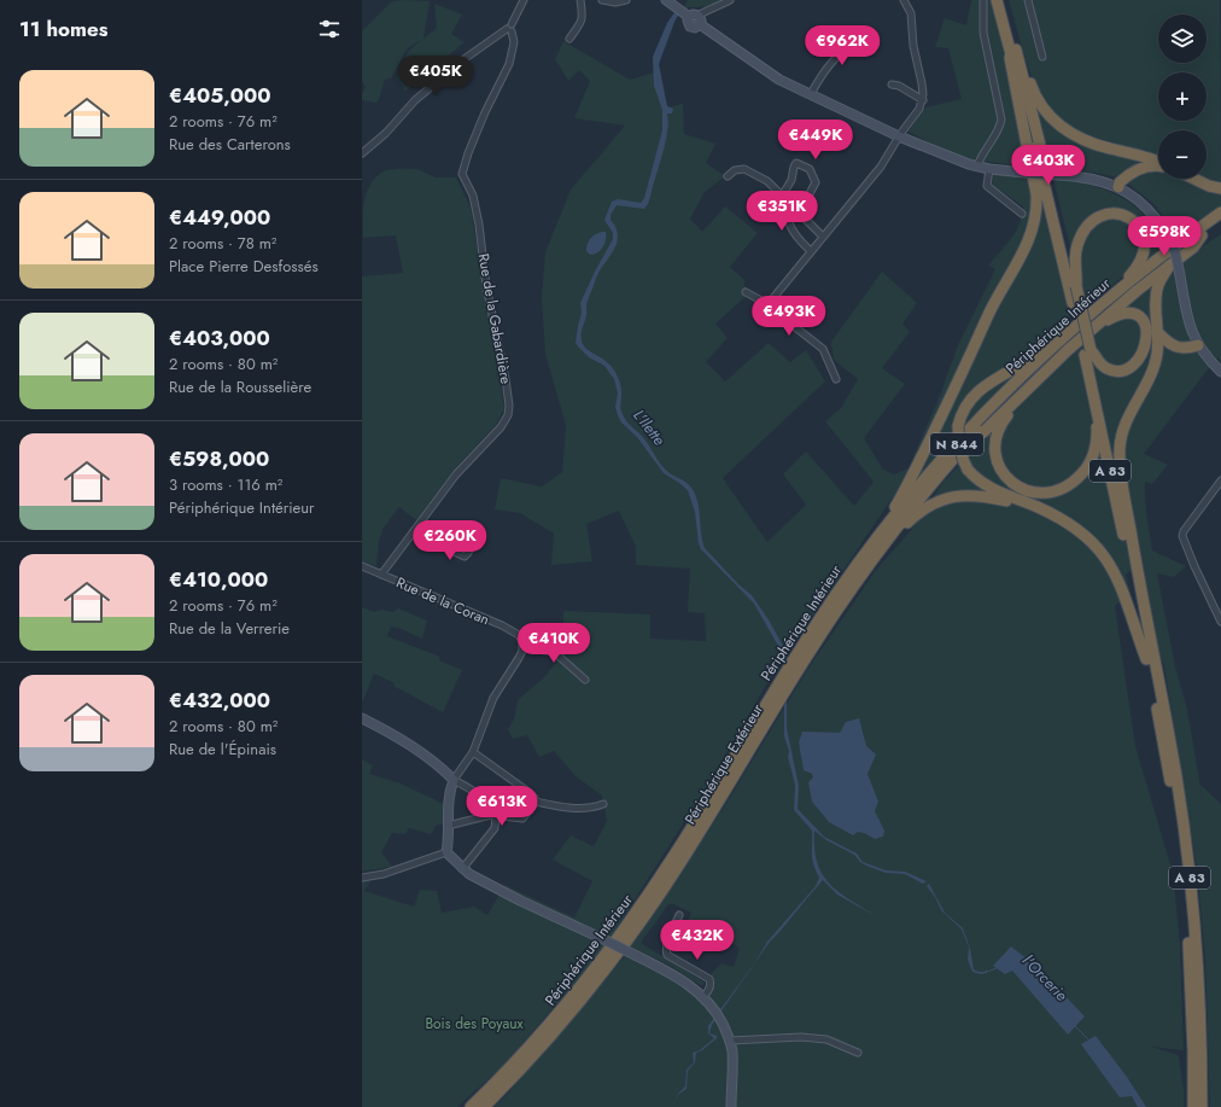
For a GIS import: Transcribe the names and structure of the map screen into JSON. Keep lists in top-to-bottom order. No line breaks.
{"streets":{"highway":["Périphérique Intérieur","N 844","A 83","Périphérique Extérieur"],"street":["Rue de la Gabardière","Rue de la Coran"]},"crossings":[["Rue de la Gabardière","Rue de la Coran"],["Périphérique Intérieur","Périphérique Extérieur"]],"water":["L'Ilette","l'Orcerie"],"parks":["Bois des Poyaux"],"page":{"heading":"11 homes","map_buttons":["+","−"],"price":["€962K","€405K","€449K","€403K","€351K","€598K","€493K","€260K","€410K","€613K","€432K"],"list":[{"name":"€405,000","note":"2 rooms · 76 m² · Rue des Carterons"},{"name":"€449,000","note":"2 rooms · 78 m² · Place Pierre Desfossés"},{"name":"€403,000","note":"2 rooms · 80 m² · Rue de la Rousselière"},{"name":"€598,000","note":"3 rooms · 116 m² · Périphérique Intérieur"},{"name":"€410,000","note":"2 rooms · 76 m² · Rue de la Verrerie"},{"name":"€432,000","note":"2 rooms · 80 m² · Rue de l'Épinais"}]}}
